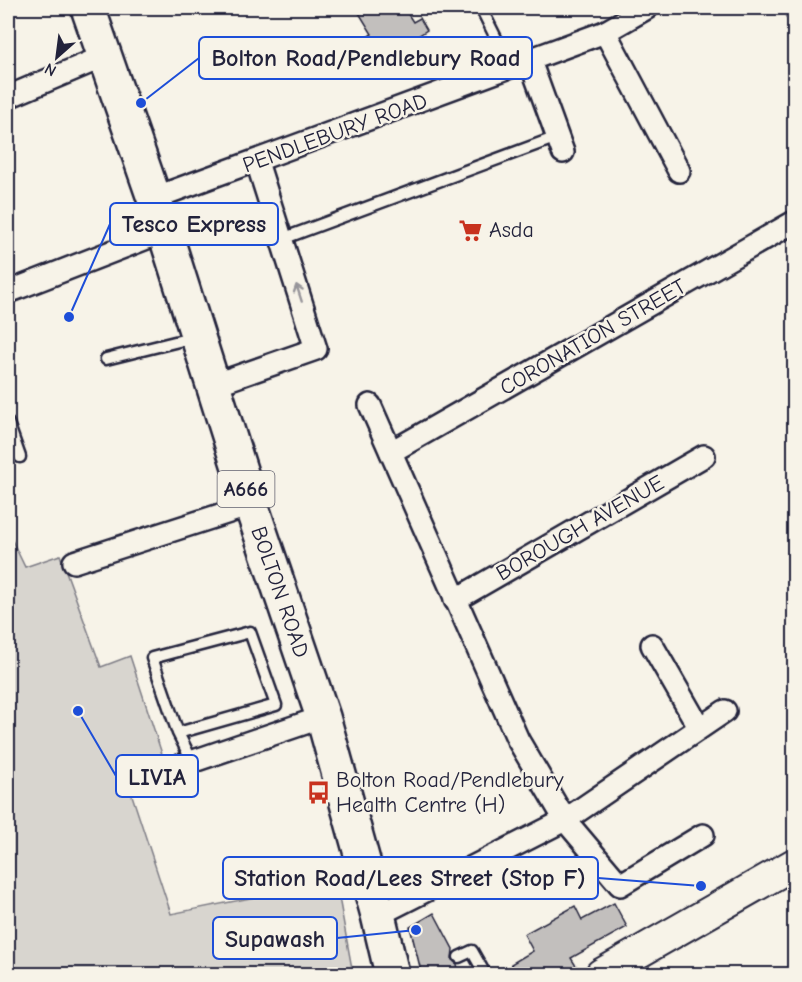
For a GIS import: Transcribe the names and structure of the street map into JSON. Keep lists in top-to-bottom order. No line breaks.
{"streets":{"main road":["A666","BOLTON ROAD"],"street":["PENDLEBURY ROAD","CORONATION STREET","BOROUGH AVENUE"]},"crossings":[["PENDLEBURY ROAD","BOLTON ROAD"]],"places":{"other":["Bolton Road/Pendlebury Road","Tesco Express","LIVIA","Station Road/Lees Street (Stop F)","Supawash"],"supermarket":["Asda"],"bus stop":["Bolton Road/Pendlebury Health Centre (H)"]},"north":"bottom left"}
